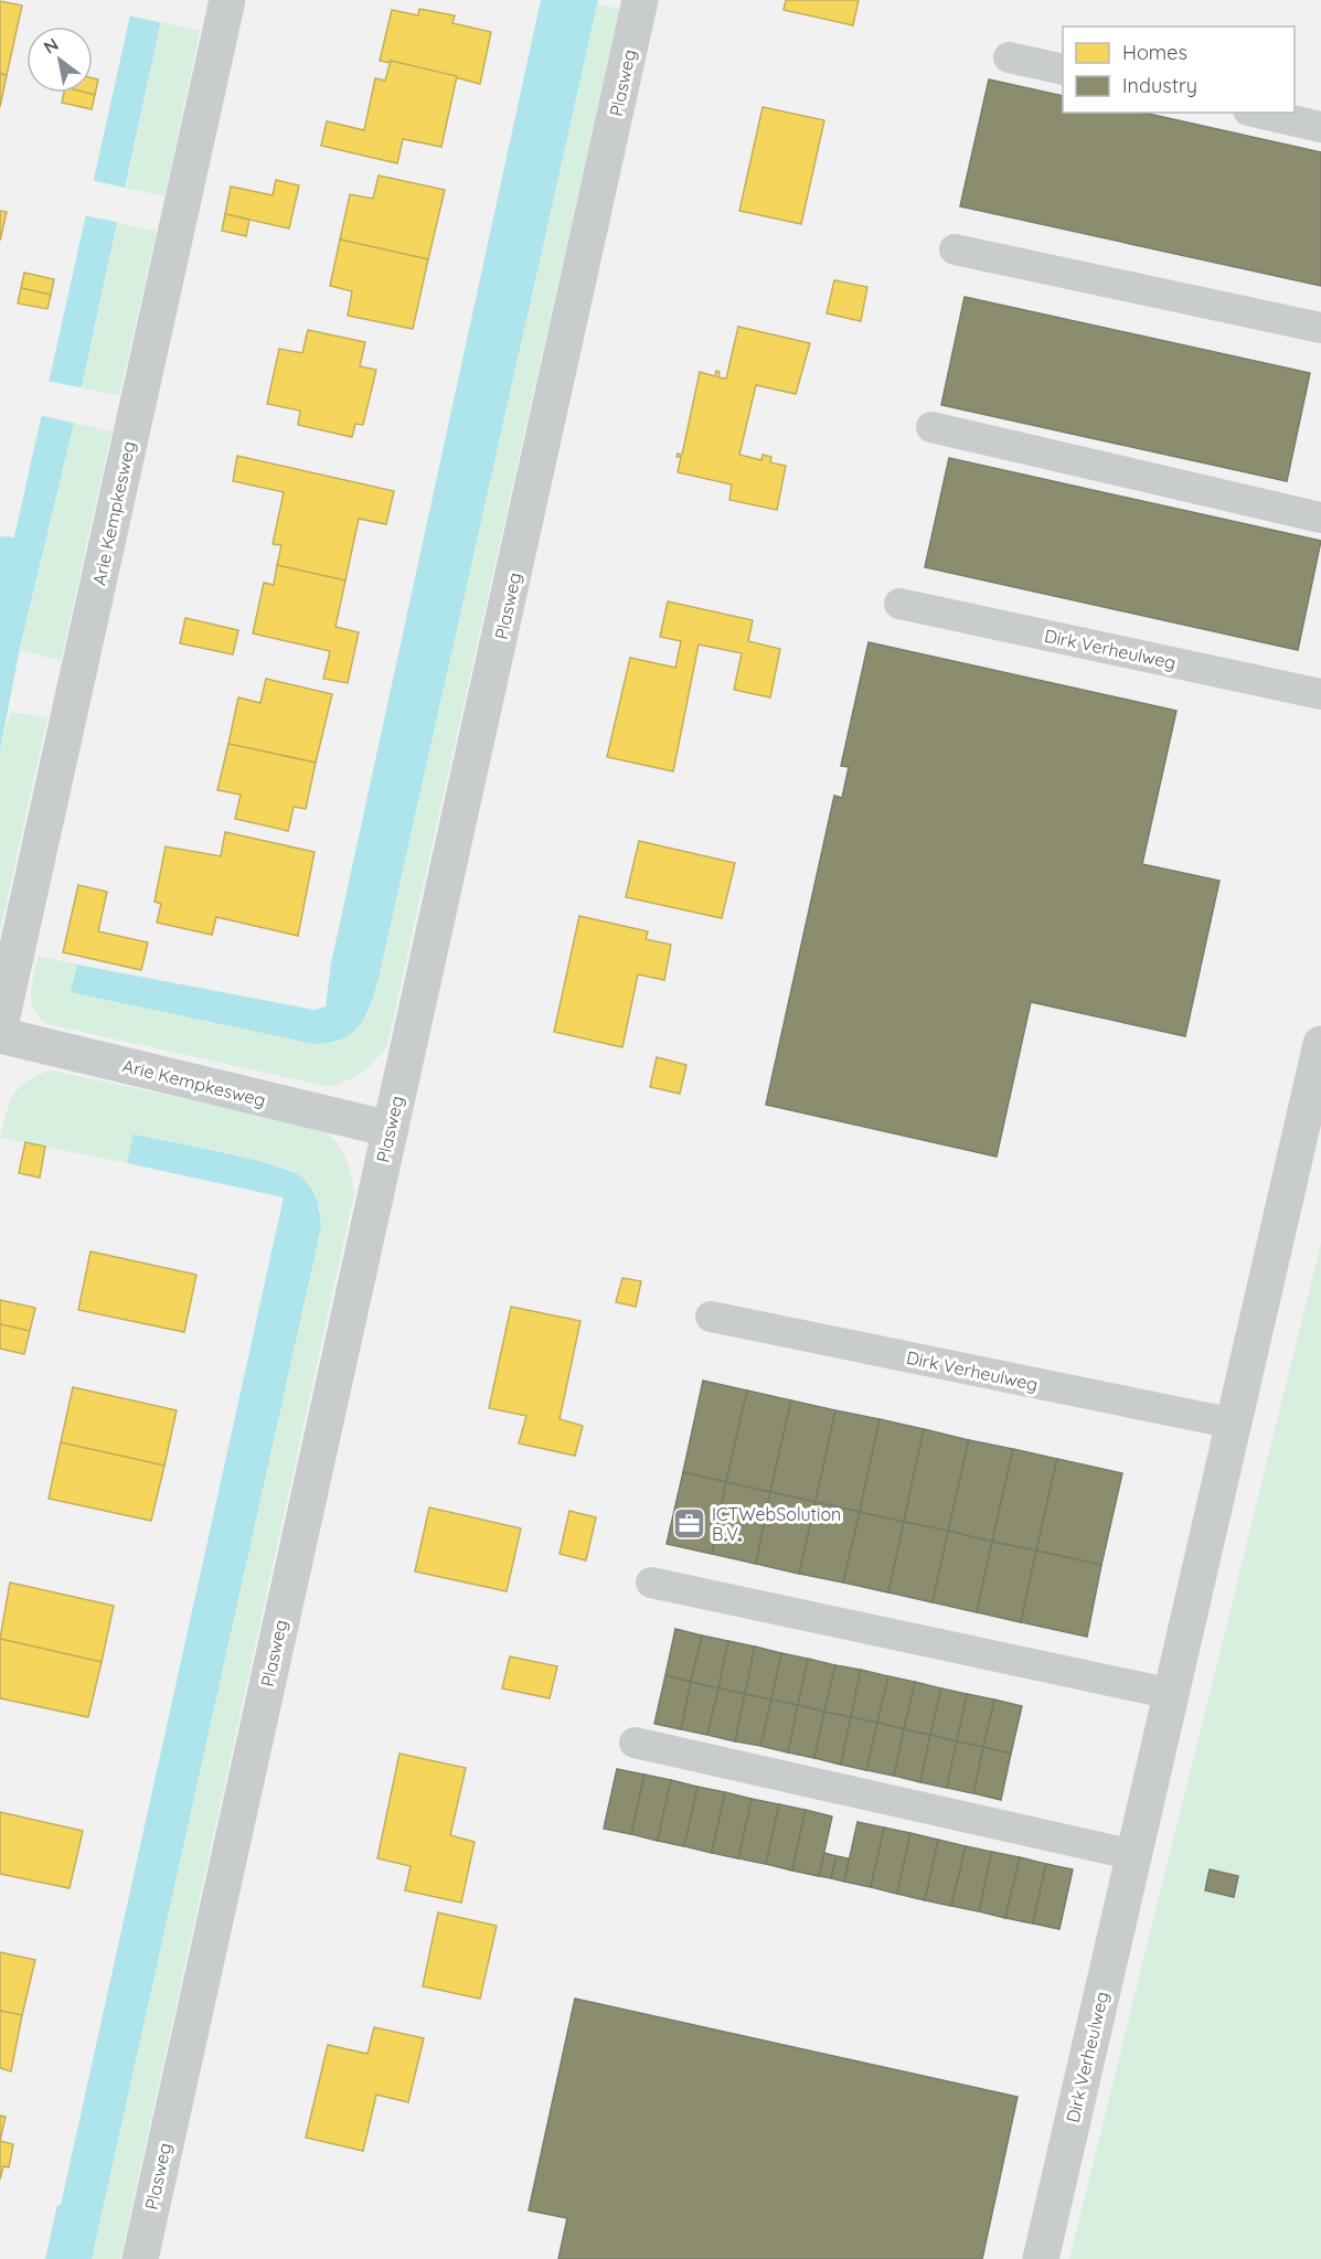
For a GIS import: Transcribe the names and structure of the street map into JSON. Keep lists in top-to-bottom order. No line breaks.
{"streets":{"street":["Plasweg","Arie Kempkesweg","Dirk Verheulweg"]},"crossings":[["Plasweg","Arie Kempkesweg"]],"places":{"office":["ICTWebSolution B.V."]},"legend":["Homes","Industry"],"north":"top left"}
